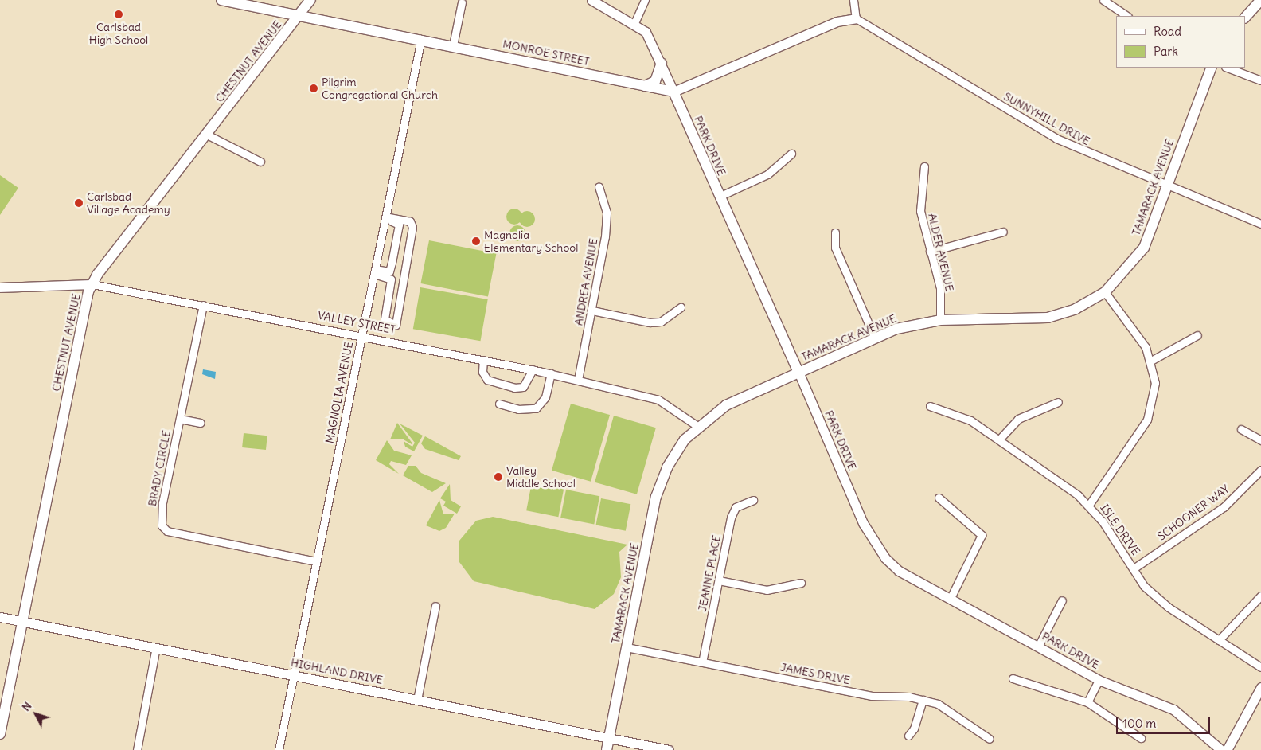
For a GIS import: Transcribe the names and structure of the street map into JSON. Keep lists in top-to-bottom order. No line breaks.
{"streets":{"main road":["MONROE STREET","CHESTNUT AVENUE","PARK DRIVE","TAMARACK AVENUE"],"street":["SUNNYHILL DRIVE","ALDER AVENUE","ANDREA AVENUE","VALLEY STREET","MAGNOLIA AVENUE","BRADY CIRCLE","SCHOONER WAY","ISLE DRIVE","JEANNE PLACE","HIGHLAND DRIVE","JAMES DRIVE"]},"crossings":[["MONROE STREET","CHESTNUT AVENUE"],["MONROE STREET","PARK DRIVE"],["MONROE STREET","MAGNOLIA AVENUE"],["CHESTNUT AVENUE","VALLEY STREET"],["CHESTNUT AVENUE","HIGHLAND DRIVE"],["SUNNYHILL DRIVE","TAMARACK AVENUE"],["PARK DRIVE","TAMARACK AVENUE"],["TAMARACK AVENUE","ALDER AVENUE"],["TAMARACK AVENUE","VALLEY STREET"],["TAMARACK AVENUE","HIGHLAND DRIVE"],["TAMARACK AVENUE","JAMES DRIVE"],["ANDREA AVENUE","VALLEY STREET"],["VALLEY STREET","MAGNOLIA AVENUE"],["VALLEY STREET","BRADY CIRCLE"],["MAGNOLIA AVENUE","BRADY CIRCLE"],["MAGNOLIA AVENUE","HIGHLAND DRIVE"],["SCHOONER WAY","ISLE DRIVE"],["JEANNE PLACE","JAMES DRIVE"]],"places":["Carlsbad High School","Pilgrim Congregational Church","Carlsbad Village Academy","Magnolia Elementary School","Valley Middle School"],"legend":["Road","Park"],"scale_bar":"100 m","north":"top left"}
